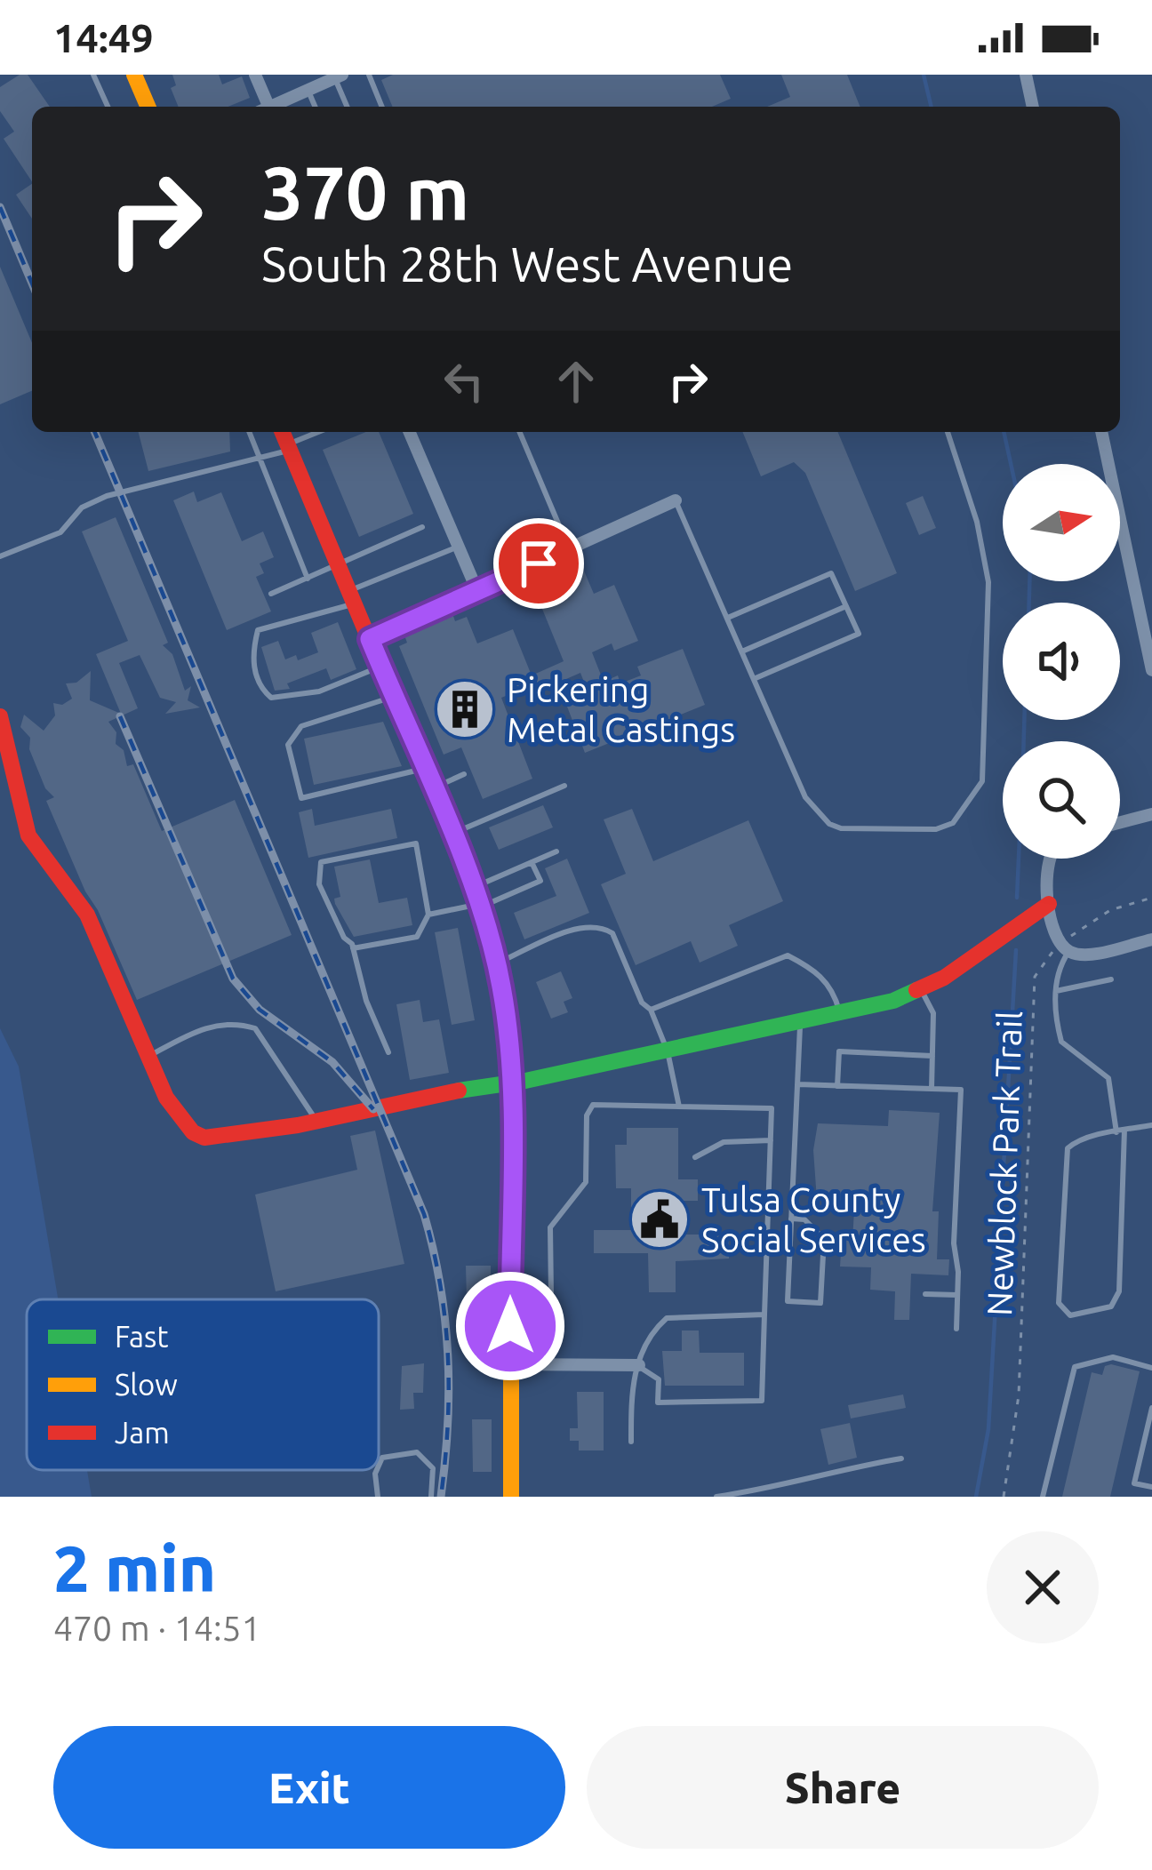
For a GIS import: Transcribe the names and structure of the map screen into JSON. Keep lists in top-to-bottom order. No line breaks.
{"streets":{"path":["Newblock Park Trail"]},"places":{"building":["Pickering Metal Castings"],"public building":["Tulsa County Social Services"]},"legend":["Fast","Slow","Jam"],"north":"right","page":{"status":"14:49","turn":["370 m","South 28th West Avenue"],"heading":["2 min","470 m · 14:51"],"buttons":["Exit","Share"]}}
